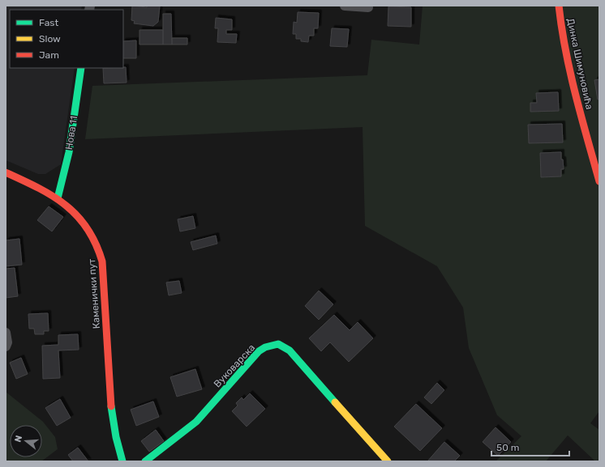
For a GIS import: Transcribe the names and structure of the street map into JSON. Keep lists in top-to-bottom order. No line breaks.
{"streets":{"street":["Динка Шимуновића","Нова 11","Каменички пут","Вуковарска"]},"crossings":[["Нова 11","Каменички пут"]],"legend":["Fast","Slow","Jam"],"scale_bar":"50 m","north":"left"}
